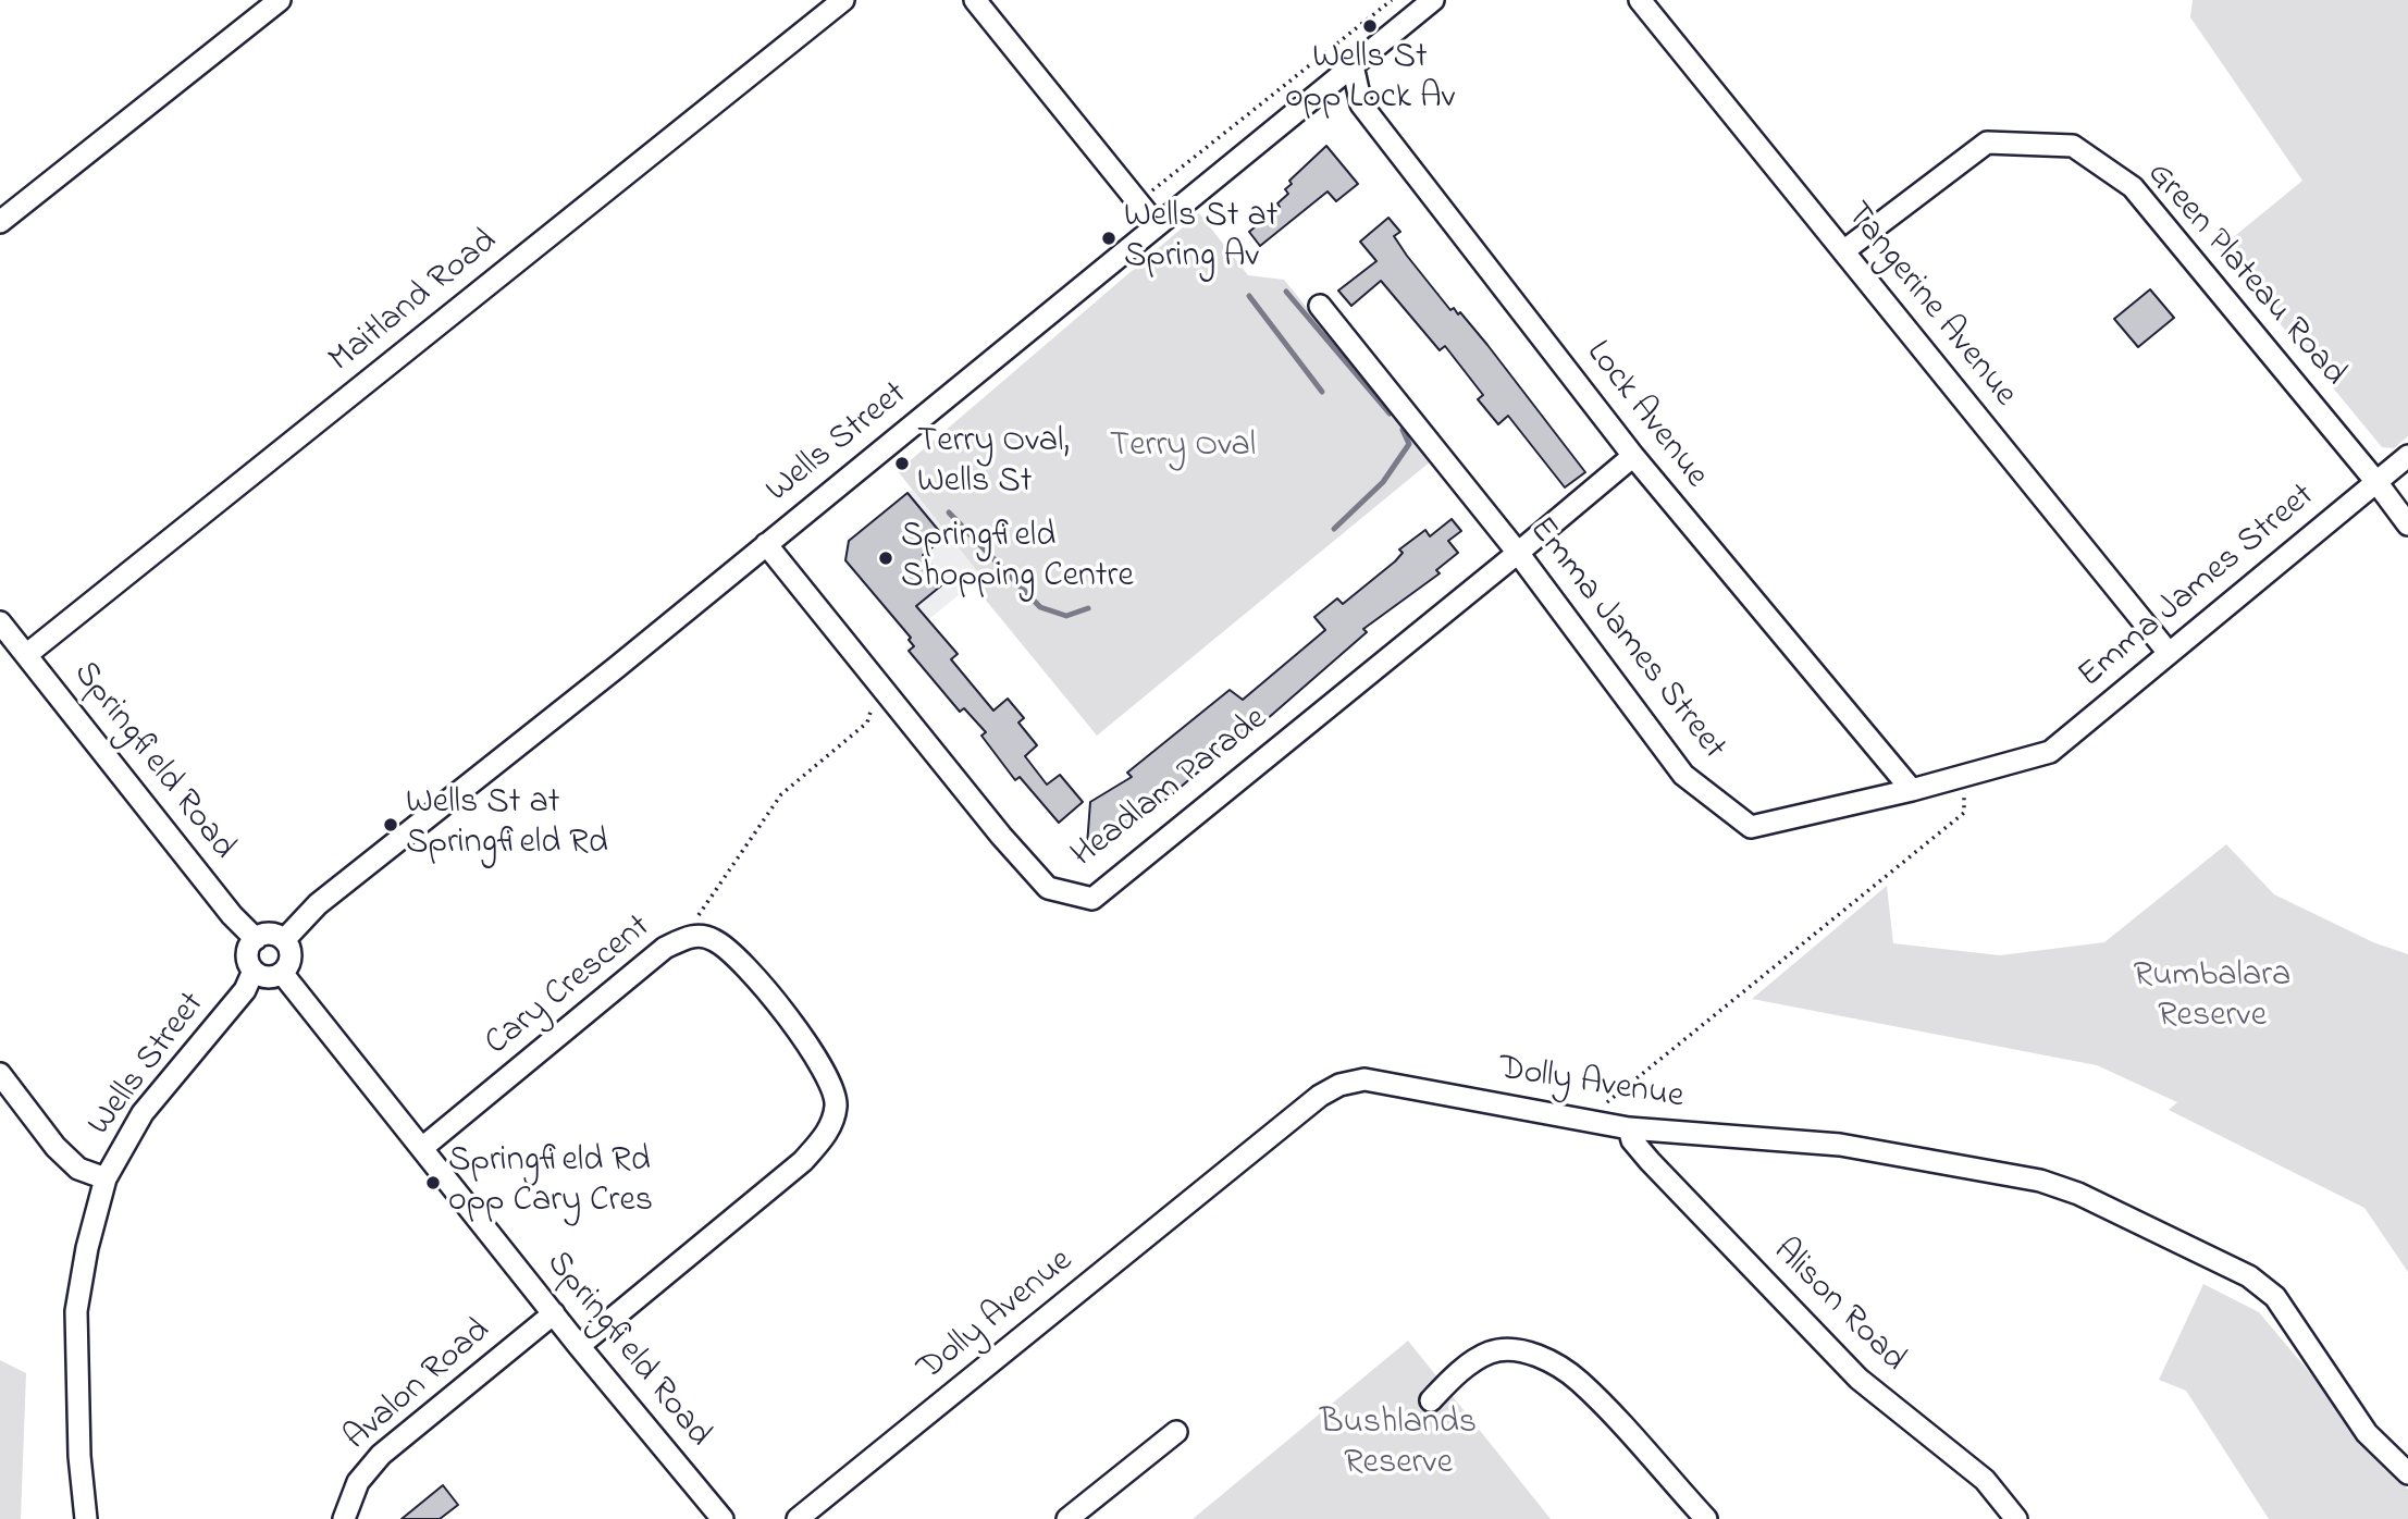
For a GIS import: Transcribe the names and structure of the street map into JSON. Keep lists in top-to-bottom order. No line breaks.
{"streets":{"street":["Green Plateau Road","Maitland Road","Tangerine Avenue","Lock Avenue","Wells Street","Emma James Street","Springfield Road","Headlam Parade","Cary Crescent","Dolly Avenue","Alison Road","Avalon Road"]},"crossings":[["Green Plateau Road","Tangerine Avenue"],["Green Plateau Road","Emma James Street"],["Maitland Road","Springfield Road"],["Tangerine Avenue","Emma James Street"],["Lock Avenue","Wells Street"],["Lock Avenue","Emma James Street"],["Lock Avenue","Headlam Parade"],["Wells Street","Springfield Road"],["Wells Street","Headlam Parade"],["Emma James Street","Headlam Parade"],["Springfield Road","Cary Crescent"],["Springfield Road","Avalon Road"],["Dolly Avenue","Alison Road"]],"parks":["Terry Oval","Rumbalara Reserve","Bushlands Reserve"],"places":["Wells St opp Lock Av","Wells St at Spring Av","Terry Oval, Wells St","Springfield Shopping Centre","Wells St at Springfield Rd","Springfield Rd opp Cary Cres"]}
